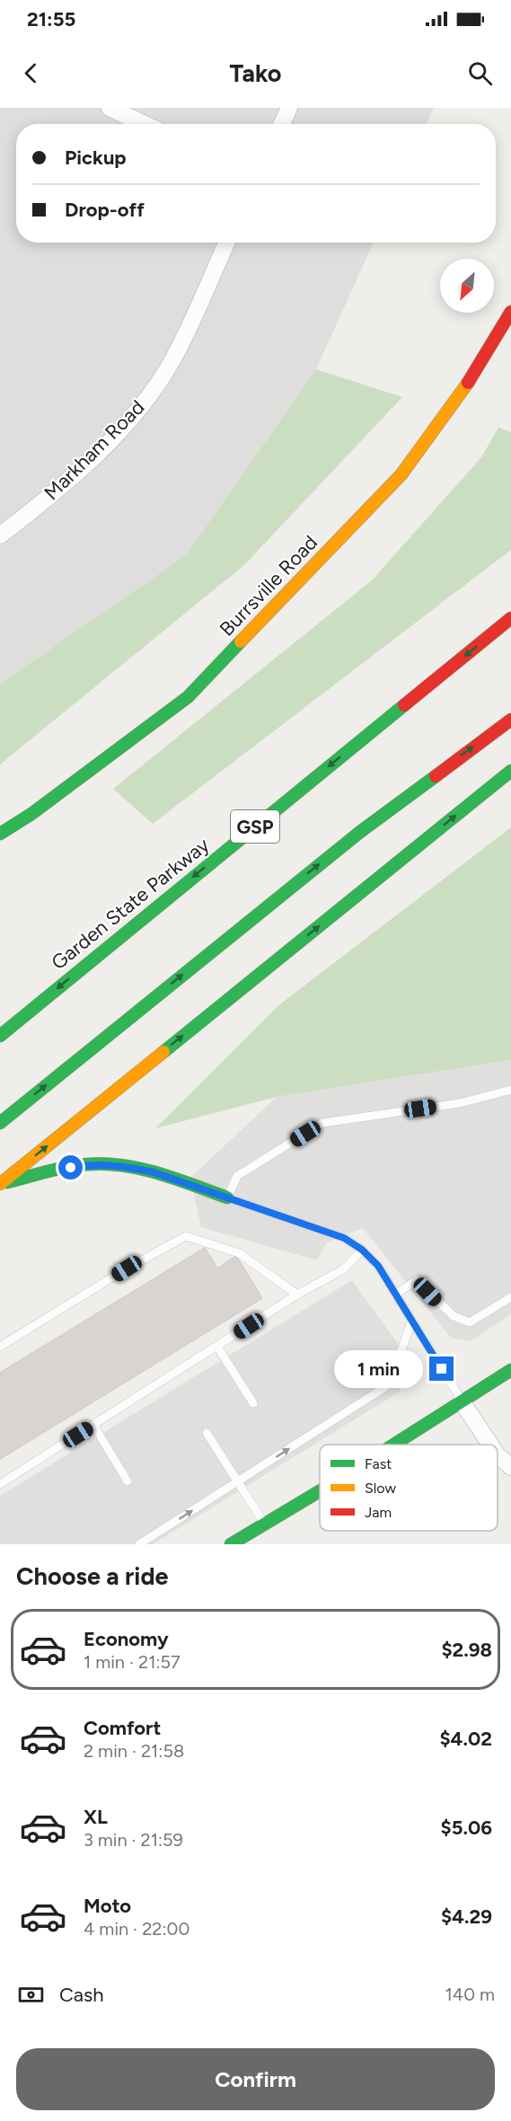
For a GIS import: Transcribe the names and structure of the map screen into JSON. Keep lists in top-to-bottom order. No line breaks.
{"streets":{"main road":["Burrsville Road","GSP","Garden State Parkway"],"street":["Markham Road"]},"legend":["Fast","Slow","Jam"],"north":"bottom left","page":{"status":"21:55","header":"Tako","banner":["Pickup","Drop-off"],"bubble":"1 min","heading":"Choose a ride","list":[{"name":"Economy","note":"1 min · 21:57","value":"$2.98"},{"name":"Comfort","note":"2 min · 21:58","value":"$4.02"},{"name":"XL","note":"3 min · 21:59","value":"$5.06"},{"name":"Moto","note":"4 min · 22:00","value":"$4.29"}],"pay":["Cash","140 m"],"buttons":"Confirm"}}
